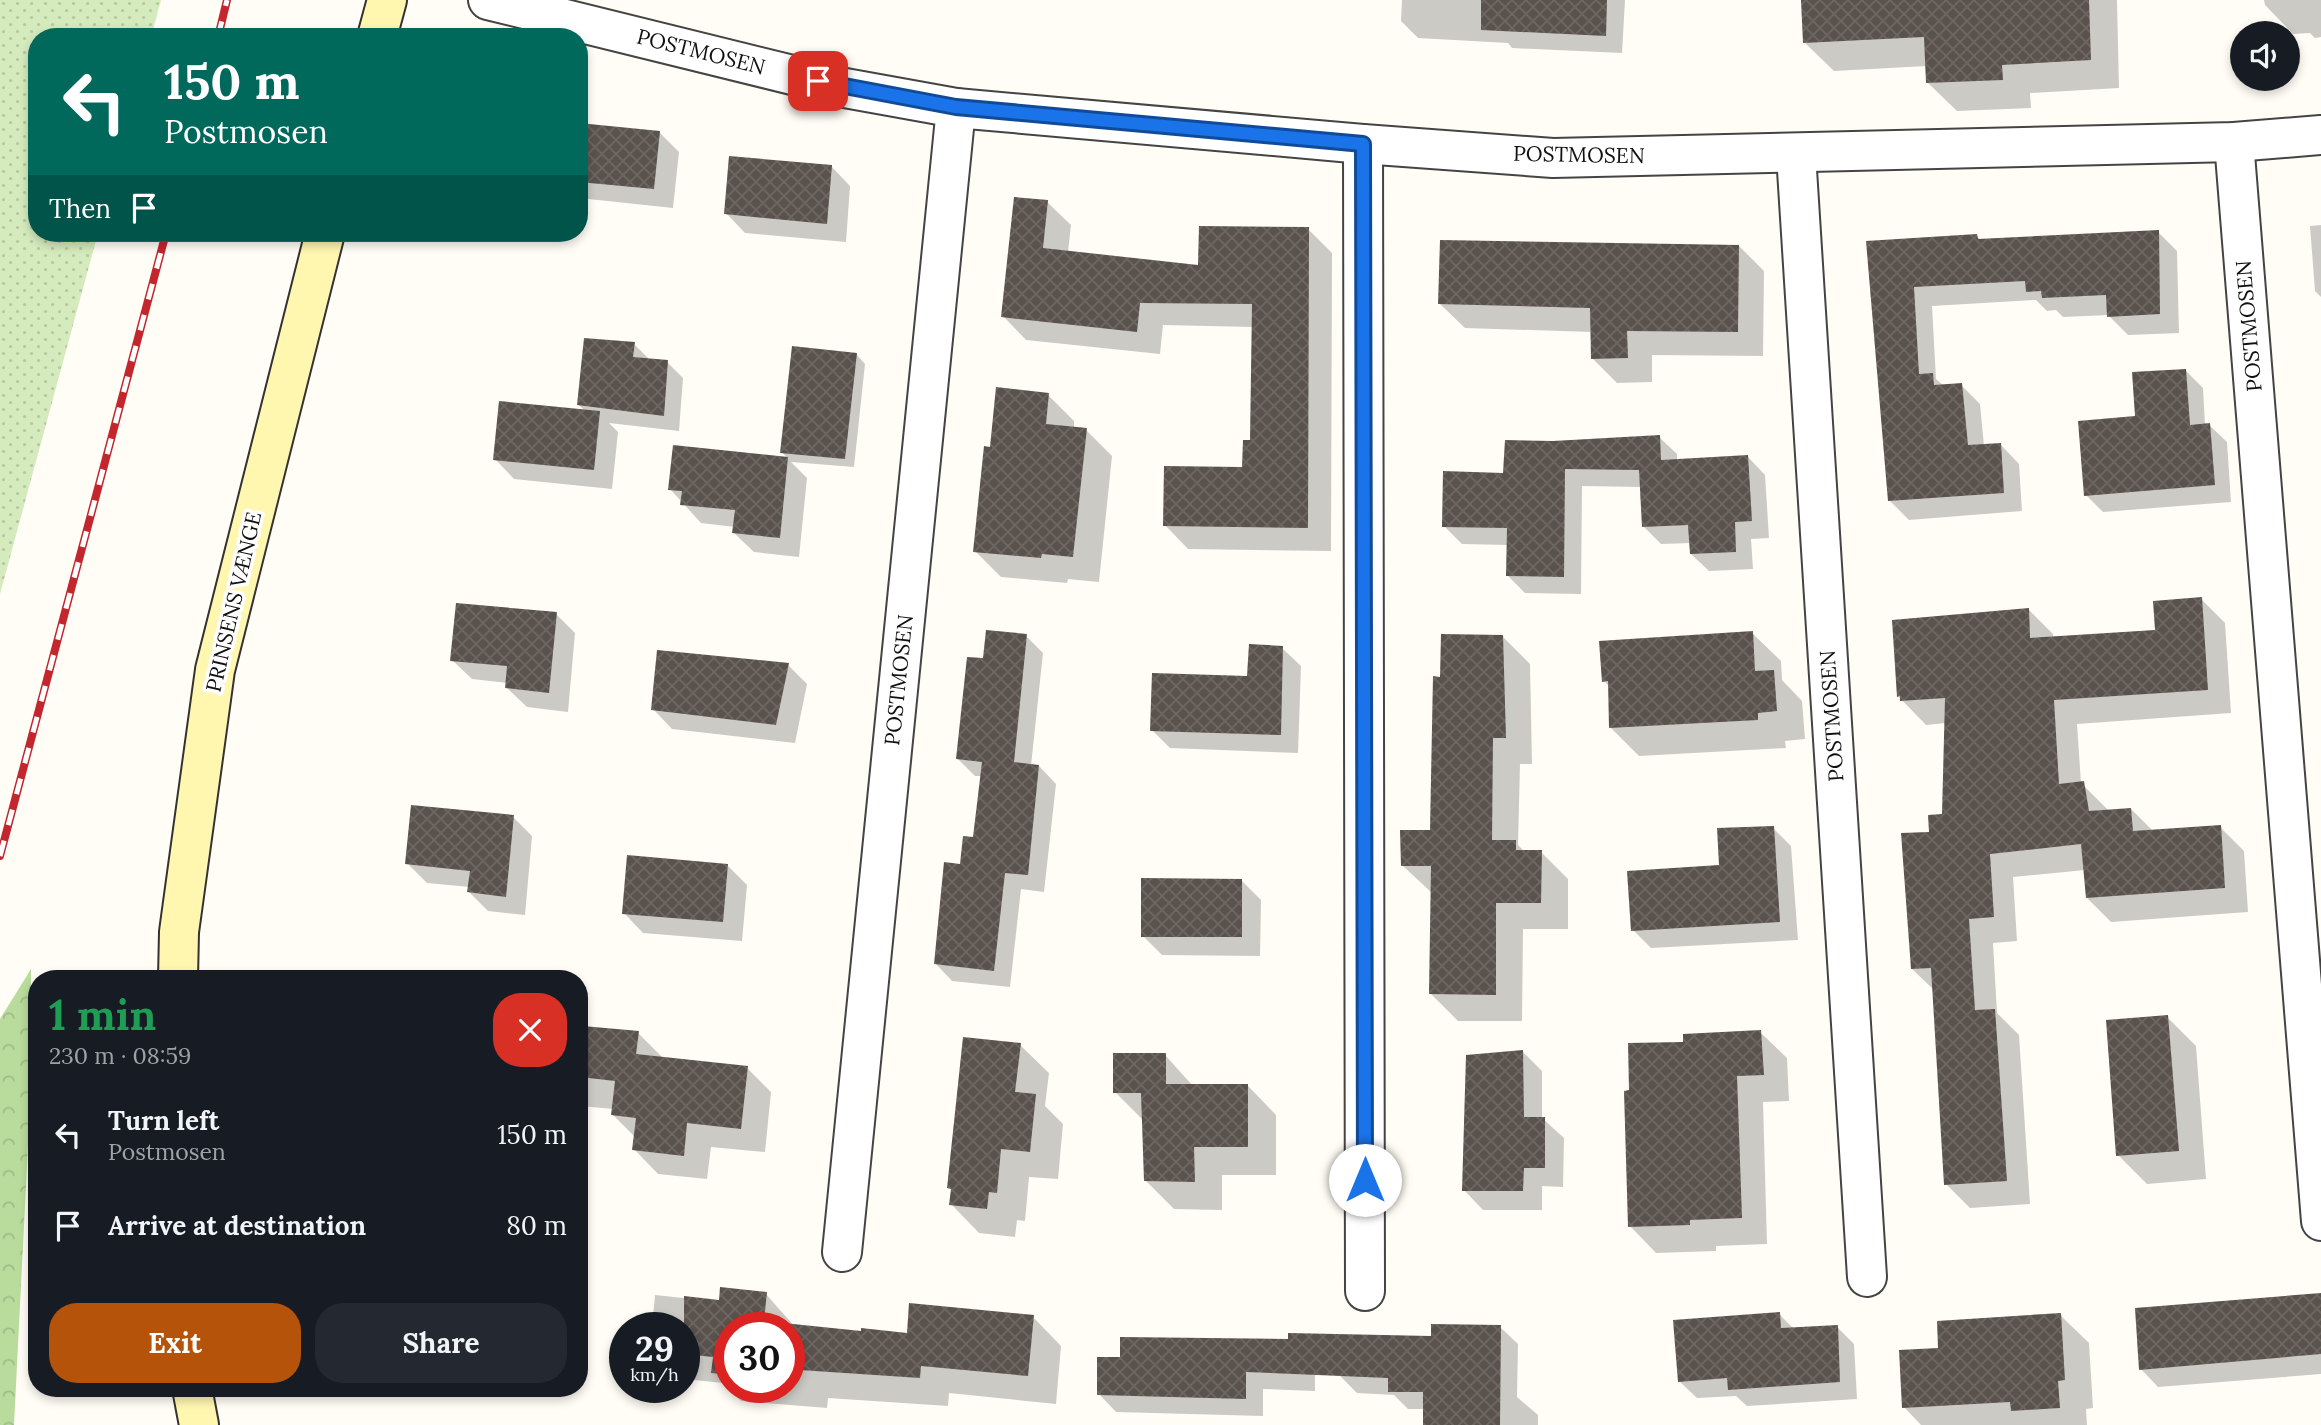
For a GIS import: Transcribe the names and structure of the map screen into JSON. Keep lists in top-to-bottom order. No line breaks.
{"streets":{"street":["POSTMOSEN","PRINSENS VÆNGE"]},"page":{"turn":["150 m","Postmosen"],"then":"Then","heading":["1 min","230 m · 08:59"],"list":[{"name":"Turn left","note":"Postmosen","value":"150 m"},{"name":"Arrive at destination","value":"80 m"}],"buttons":["Exit","Share"],"speed":"29 km/h","limit":"30"}}
